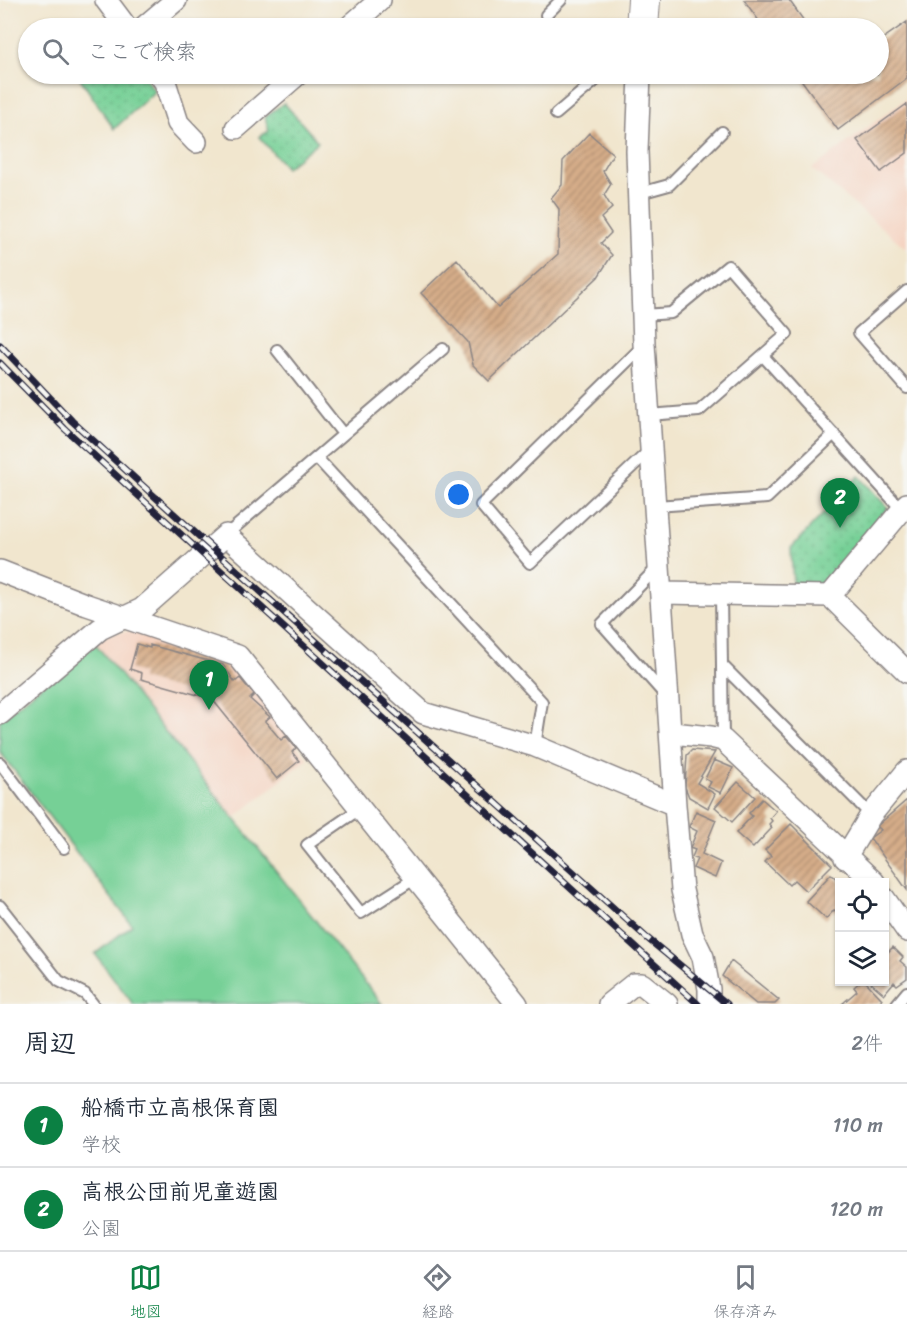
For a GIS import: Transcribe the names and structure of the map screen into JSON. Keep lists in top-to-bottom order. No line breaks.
{"page":{"search":"ここで検索","pins":["2","1"],"heading":["周辺","2件"],"list":[{"mark":"1","name":"船橋市立高根保育園","note":"学校","value":"110 m"},{"mark":"2","name":"高根公団前児童遊園","note":"公園","value":"120 m"}],"nav":["地図","経路","保存済み"]}}
